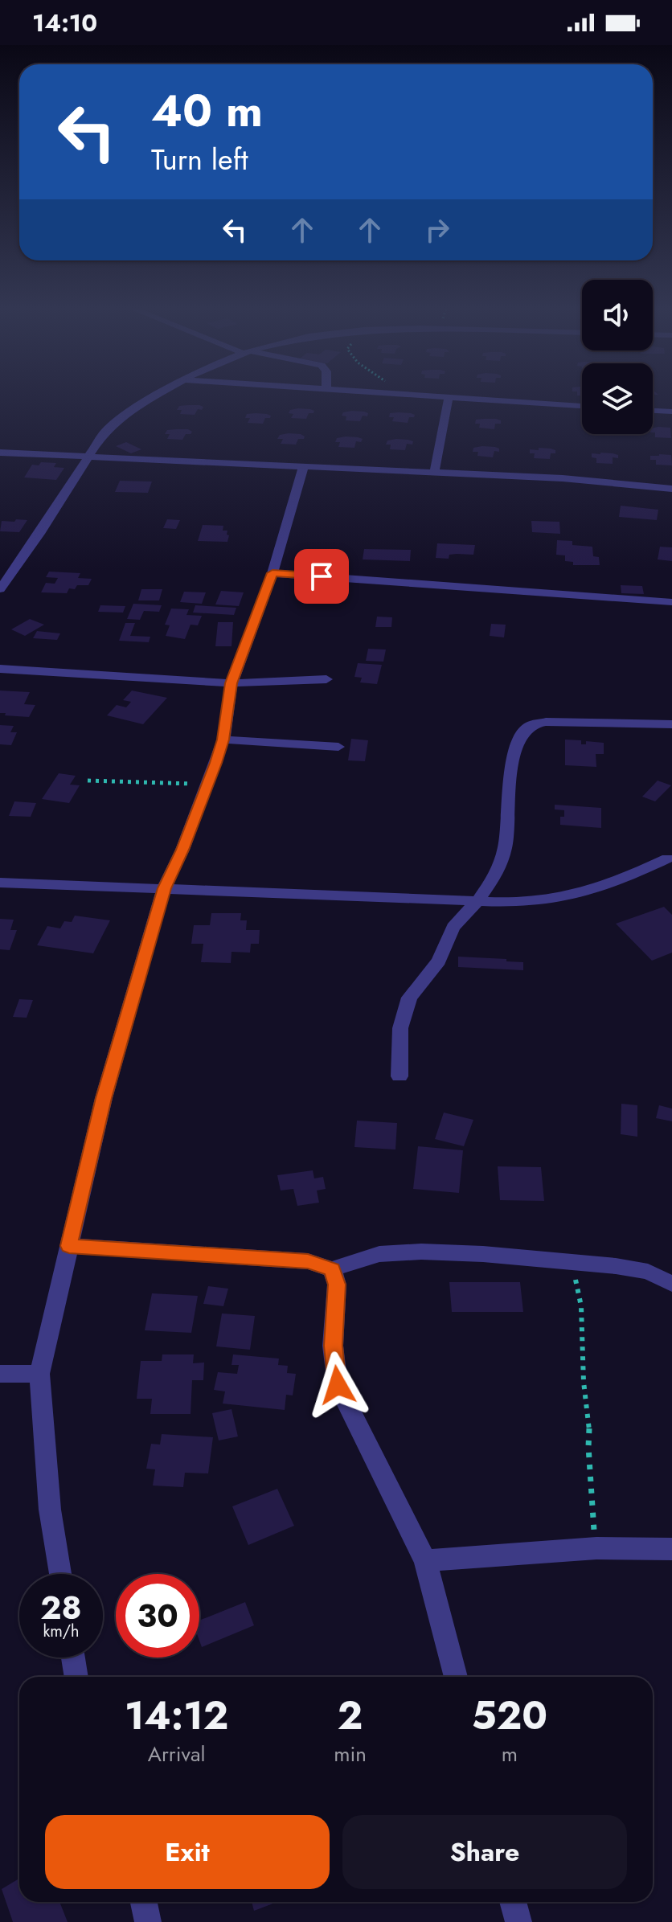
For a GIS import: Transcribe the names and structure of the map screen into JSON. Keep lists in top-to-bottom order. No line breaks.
{"page":{"status":"14:10","turn":["40 m","Turn left"],"speed":"28 km/h","limit":"30","eta":["14:12","Arrival","2","min","520","m"],"buttons":["Exit","Share"]}}
